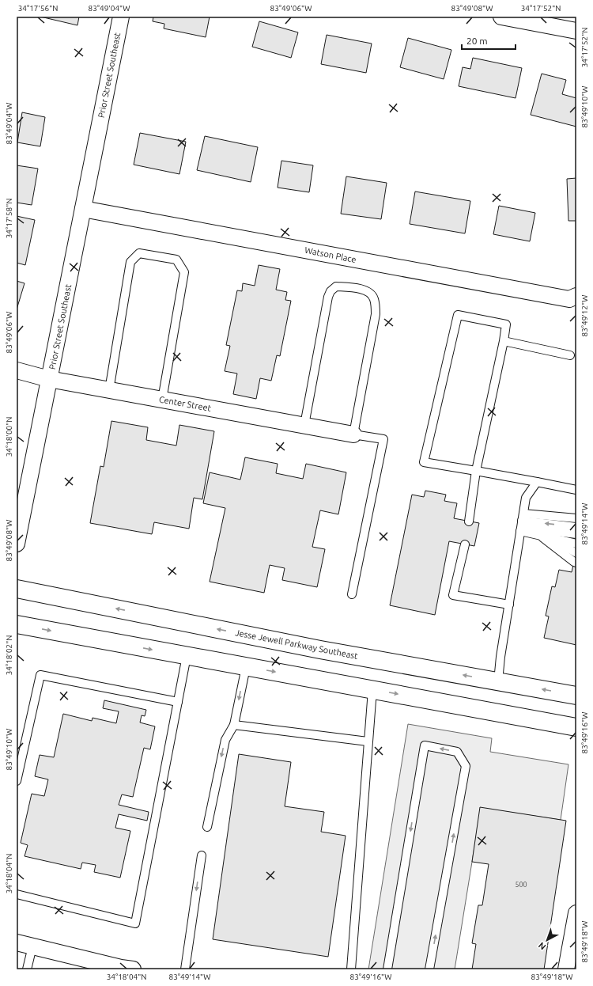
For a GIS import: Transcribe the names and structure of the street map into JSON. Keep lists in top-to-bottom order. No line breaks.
{"streets":{"main road":["Jesse Jewell Parkway Southeast"],"street":["Prior Street Southeast","Watson Place","Center Street"]},"crossings":[["Prior Street Southeast","Watson Place"],["Prior Street Southeast","Center Street"]],"house_numbers":["500"],"scale_bar":"20 m","north":"bottom left","coordinates":["34°17'56\"N","83°49'04\"W","83°49'06\"W","83°49'08\"W","34°17'52\"N","83°49'10\"W","34°17'58\"N","83°49'12\"W","34°18'00\"N","83°49'14\"W","34°18'02\"N","83°49'16\"W","34°18'04\"N","83°49'18\"W"]}
